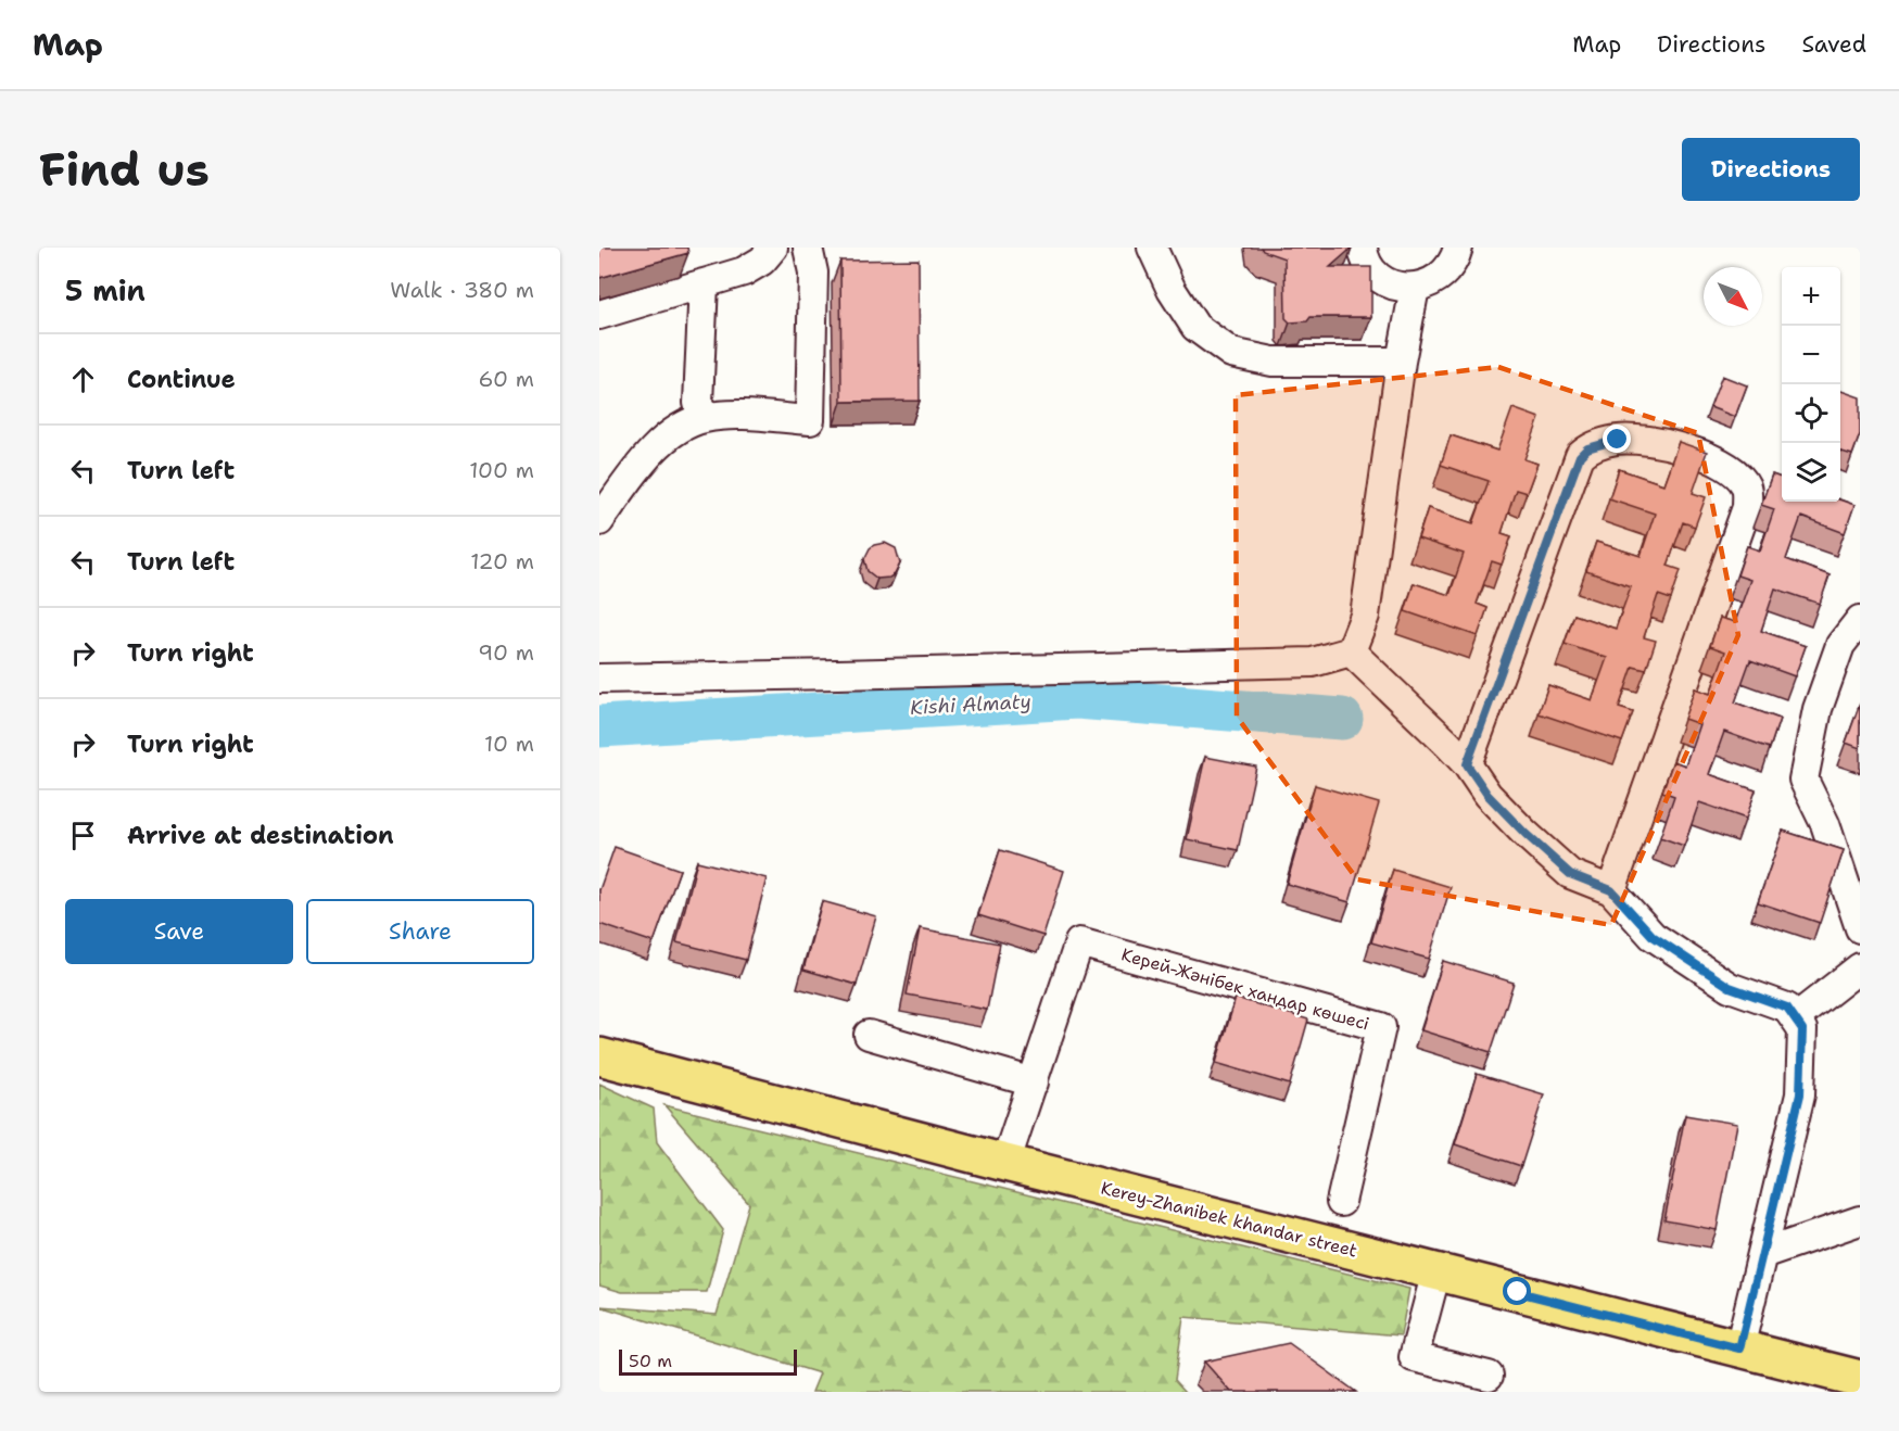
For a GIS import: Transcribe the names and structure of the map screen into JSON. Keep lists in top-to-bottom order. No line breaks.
{"streets":{"main road":["Kerey-Zhanibek khandar street"],"lane":["Керей-Жәнібек хандар көшесі"]},"crossings":[["Керей-Жәнібек хандар көшесі","Kerey-Zhanibek khandar street"]],"water":["Kіshі Almaty"],"scale_bar":"50 m","north":"bottom right","page":{"header":"Map","nav":["Map","Directions","Saved"],"buttons":["Directions",["Save","Share"]],"title":"Find us","heading":["5 min","Walk · 380 m"],"map_buttons":["+","−"],"list":[["Continue","60 m"],["Turn left","100 m"],["Turn left","120 m"],["Turn right","90 m"],["Turn right","10 m"],"Arrive at destination"],"scale":"50 m"}}
